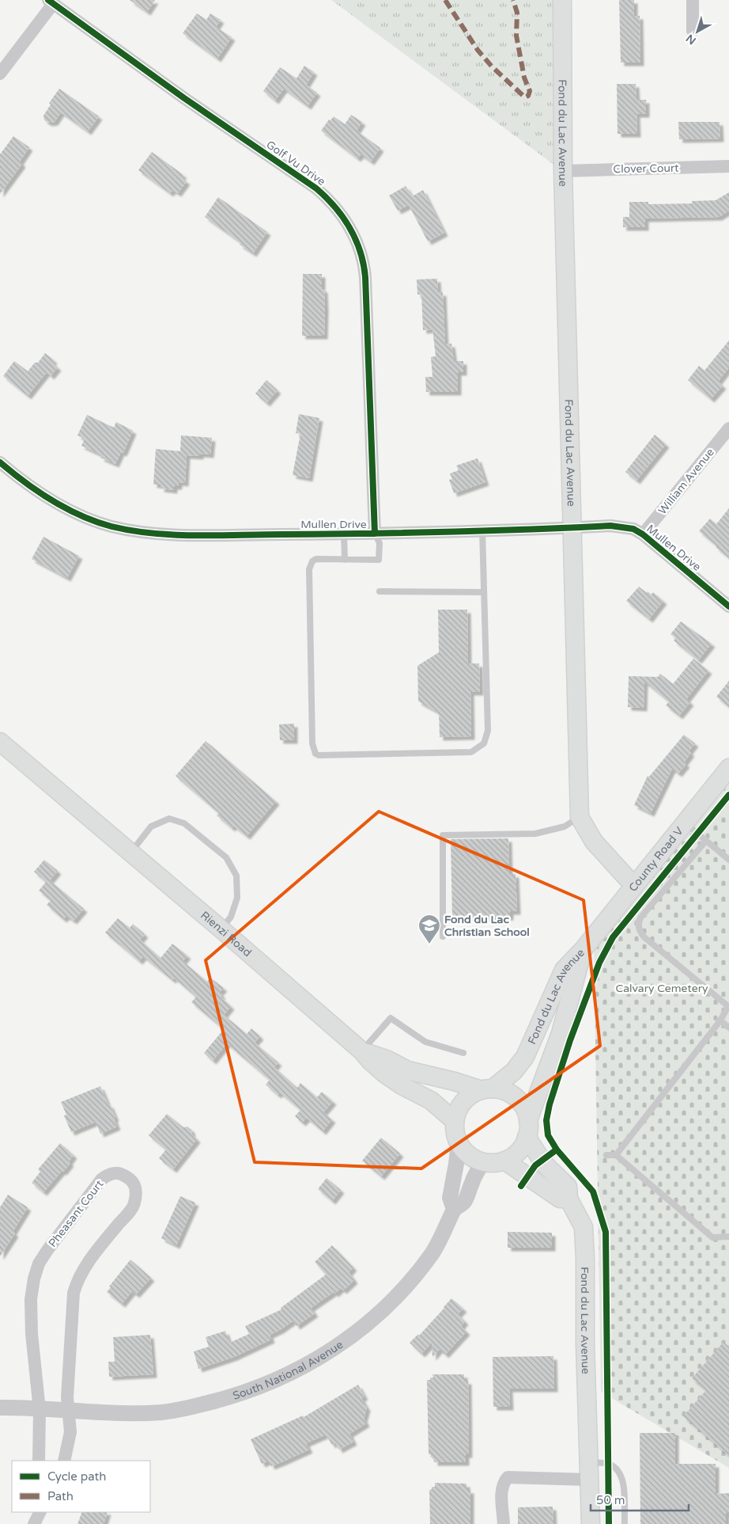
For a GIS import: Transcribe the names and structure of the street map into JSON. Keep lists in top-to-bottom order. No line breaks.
{"streets":{"main road":["Fond du Lac Avenue","County Road V","Rienzi Road"],"street":["Golf Vu Drive","Clover Court","William Avenue","Mullen Drive","Pheasant Court","South National Avenue"]},"crossings":[["Fond du Lac Avenue","Clover Court"],["Fond du Lac Avenue","Mullen Drive"],["Fond du Lac Avenue","County Road V"],["Fond du Lac Avenue","Rienzi Road"],["Fond du Lac Avenue","South National Avenue"],["Golf Vu Drive","Mullen Drive"],["William Avenue","Mullen Drive"],["Rienzi Road","South National Avenue"],["Pheasant Court","South National Avenue"]],"parks":["Calvary Cemetery"],"places":{"school or university":["Fond du Lac Christian School"]},"legend":["Cycle path","Path"],"scale_bar":"50 m","north":"bottom left"}
